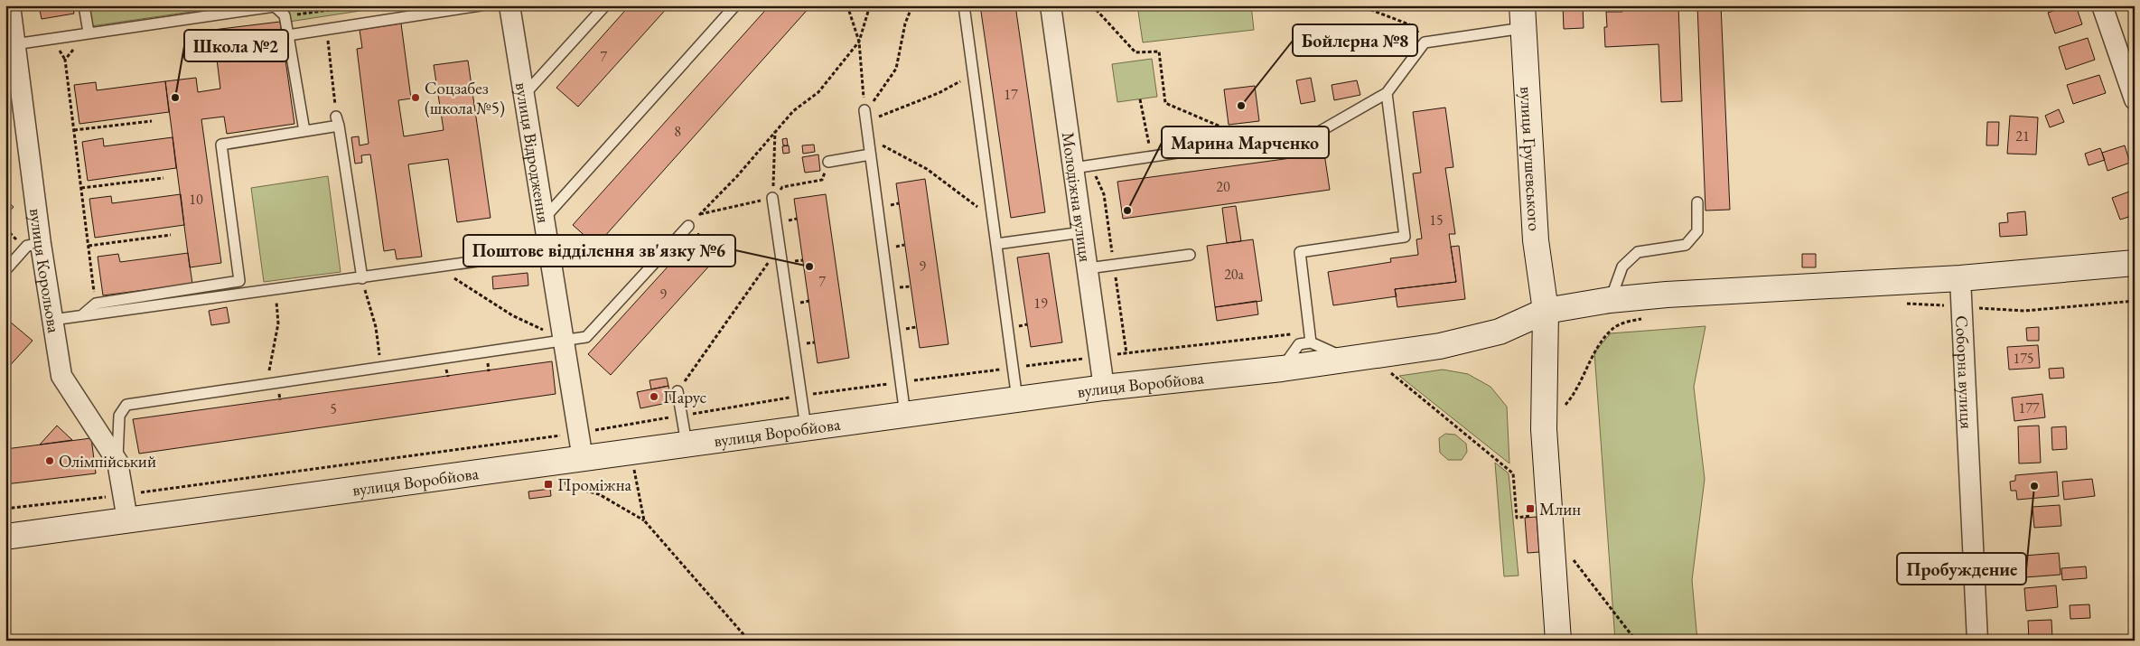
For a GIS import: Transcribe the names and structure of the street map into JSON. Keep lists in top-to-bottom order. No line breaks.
{"streets":{"main road":["вулиця Грушевського","вулиця Воробйова"],"street":["вулиця Відродження","Молодіжна вулиця","вулиця Корольова","Соборна вулиця"]},"crossings":[["вулиця Відродження","вулиця Воробйова"],["вулиця Грушевського","вулиця Воробйова"],["Молодіжна вулиця","вулиця Воробйова"],["вулиця Корольова","вулиця Воробйова"],["Соборна вулиця","вулиця Воробйова"]],"places":{"other":["Школа №2","Соцзабез (школа №5)","Бойлерна №8","Марина Марченко","Поштове відділення зв'язку №6","Парус","Олімпійський","Пробуждение"],"transit":["Проміжна","Млин"]},"house_numbers":["7","17","8","21","20","10","15","9","20а","7","9","19","175","177","5"]}
